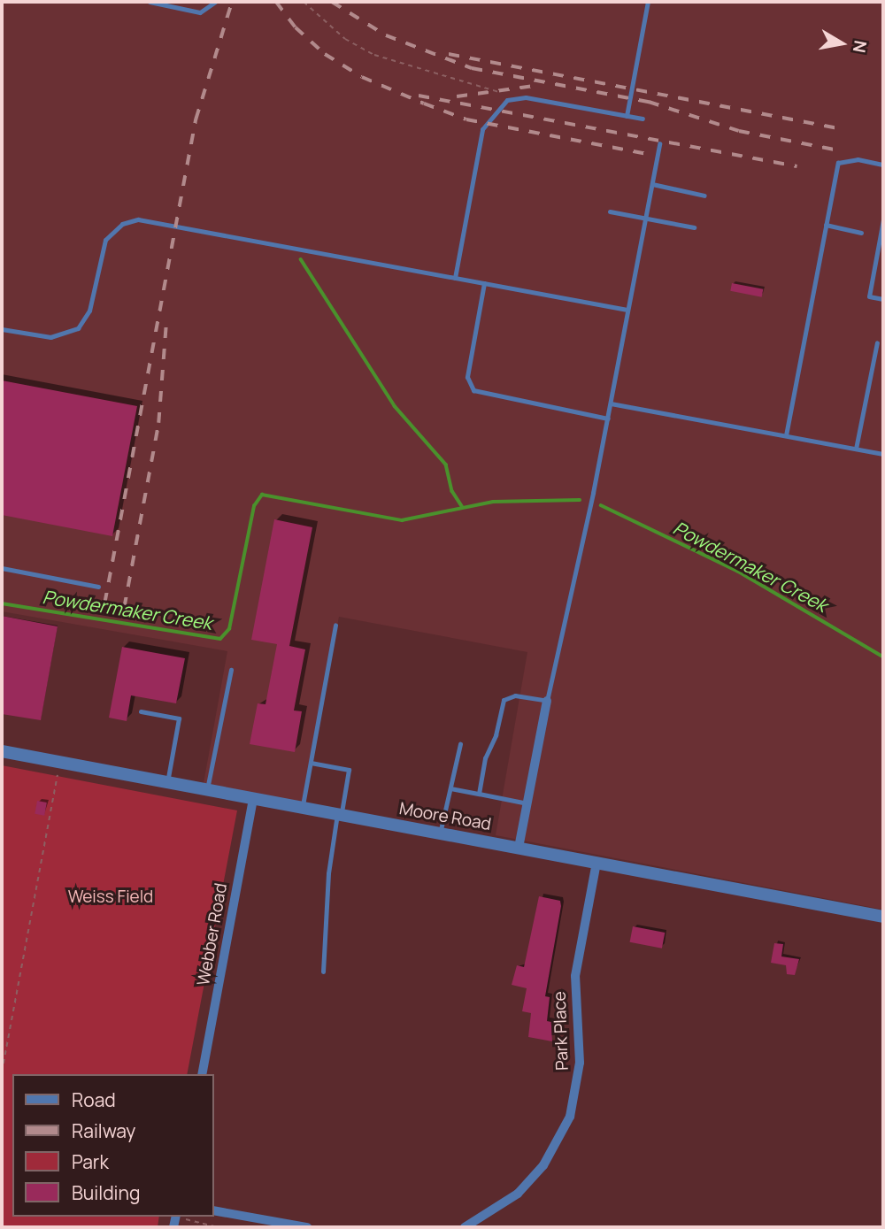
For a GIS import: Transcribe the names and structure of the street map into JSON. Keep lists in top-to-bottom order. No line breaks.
{"streets":{"street":["Moore Road","Webber Road","Park Place"]},"crossings":[["Moore Road","Webber Road"],["Moore Road","Park Place"]],"water":["Powdermaker Creek"],"parks":["Weiss Field"],"legend":["Road","Railway","Park","Building"],"north":"right"}
